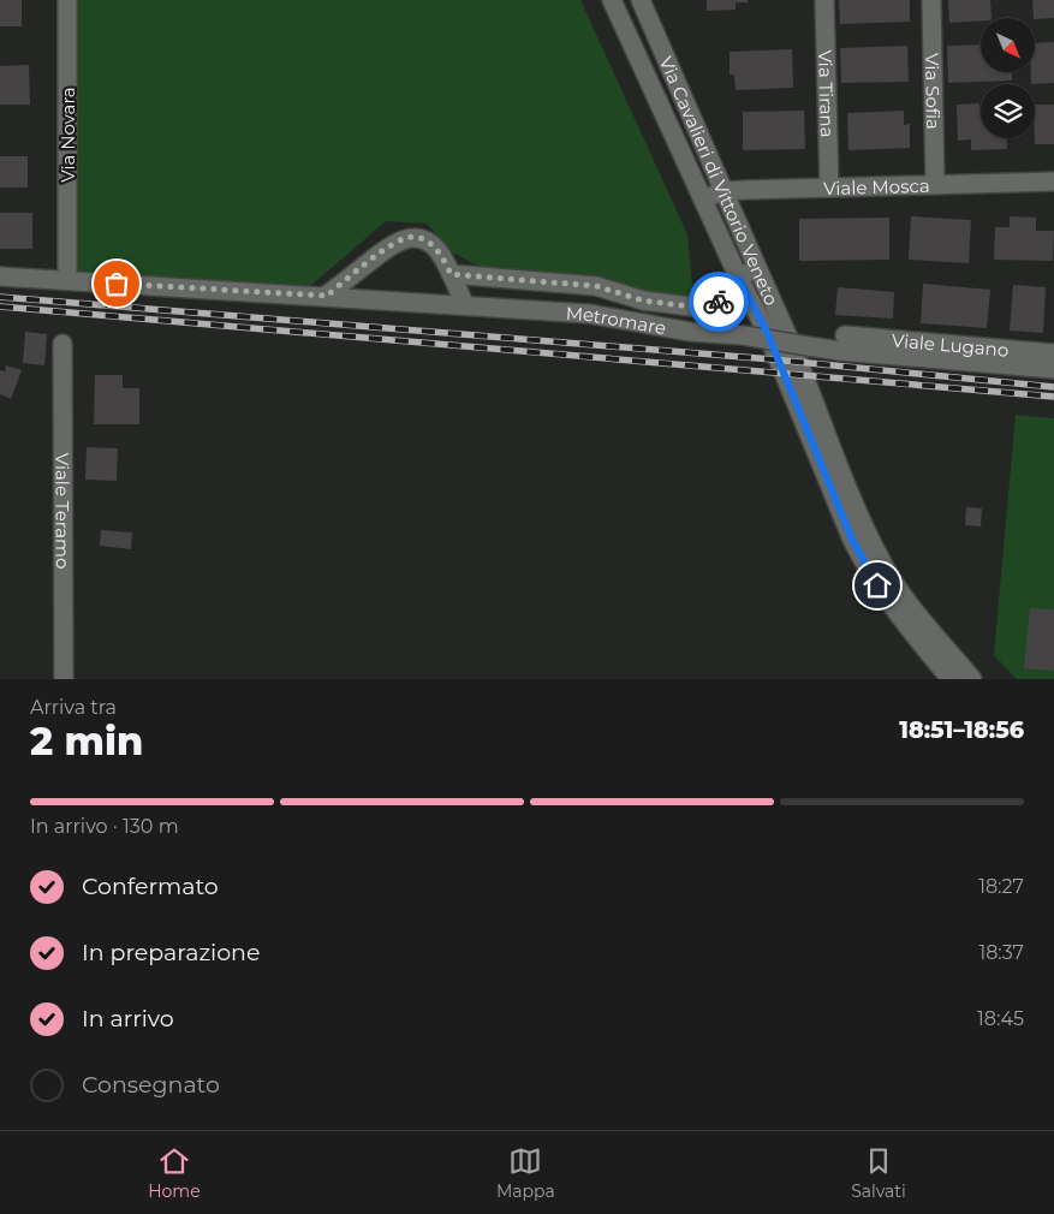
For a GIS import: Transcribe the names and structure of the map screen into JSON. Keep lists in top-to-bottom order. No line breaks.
{"streets":{"street":["Via Sofia","Via Tirana","Via Novara","Via Cavalieri di Vittorio Veneto","Viale Mosca","Metromare","Viale Lugano","Viale Teramo"]},"crossings":[["Via Sofia","Viale Mosca"],["Via Tirana","Viale Mosca"],["Via Cavalieri di Vittorio Veneto","Viale Mosca"],["Via Cavalieri di Vittorio Veneto","Metromare"]],"north":"bottom right","page":{"heading":["2 min","Arriva tra","18:51–18:56"],"bar":"In arrivo · 130 m","list":[["Confermato","18:27"],["In preparazione","18:37"],["In arrivo","18:45"],"Consegnato"],"tabs":["Home","Mappa","Salvati"]}}
